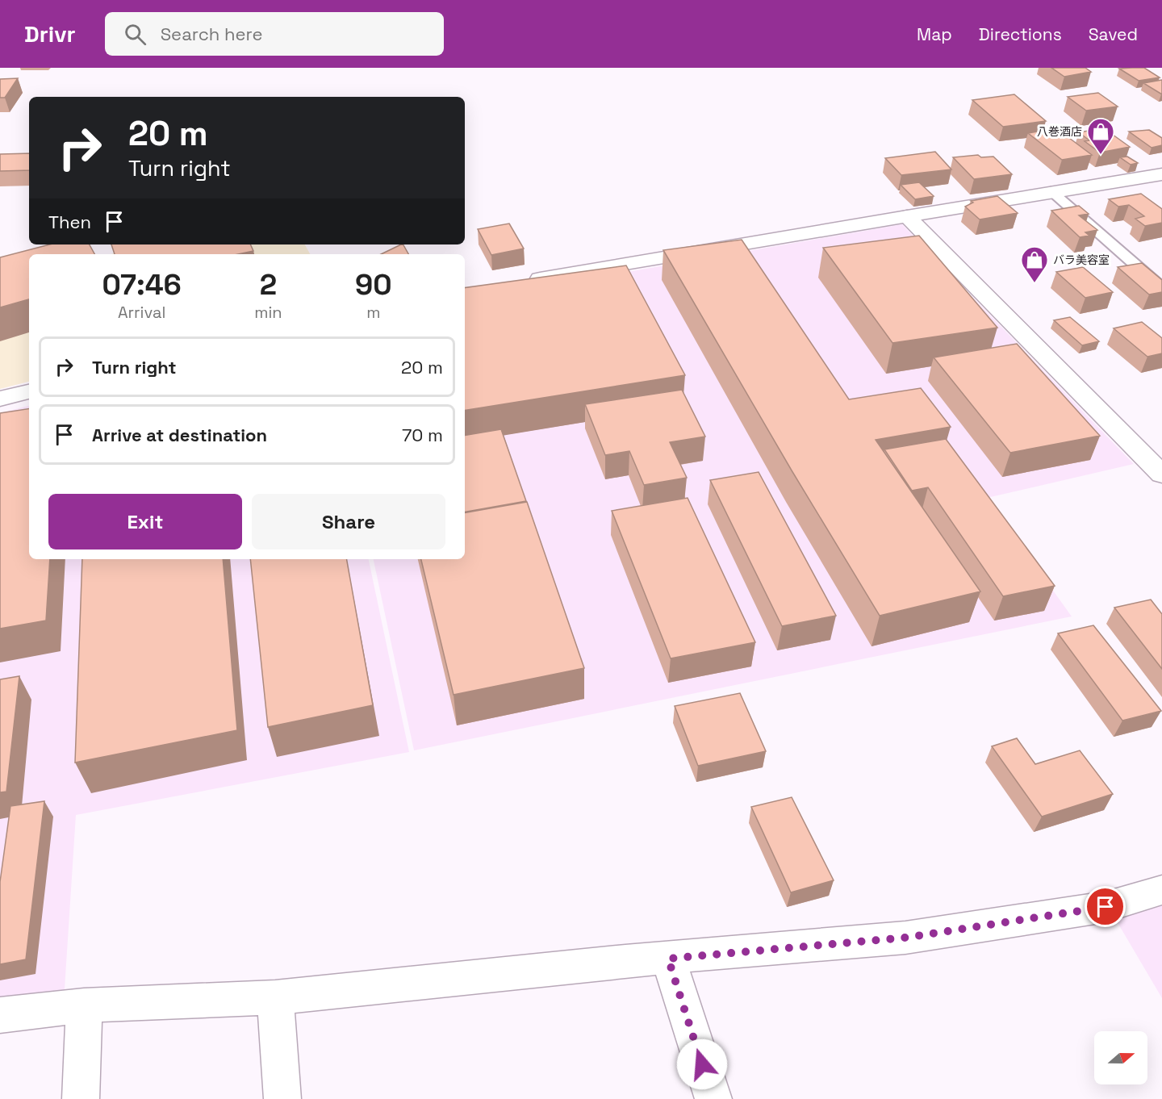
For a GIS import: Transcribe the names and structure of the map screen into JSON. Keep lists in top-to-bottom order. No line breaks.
{"places":{"shop":["八巻酒店","バラ美容室"]},"north":"right","page":{"header":"Drivr","search":"Search here","nav":["Map","Directions","Saved"],"turn":["20 m","Turn right"],"then":"Then","eta":["07:46","Arrival","2","min","90","m"],"list":[{"name":"Turn right","value":"20 m"},{"name":"Arrive at destination","value":"70 m"}],"buttons":["Exit","Share"]}}
